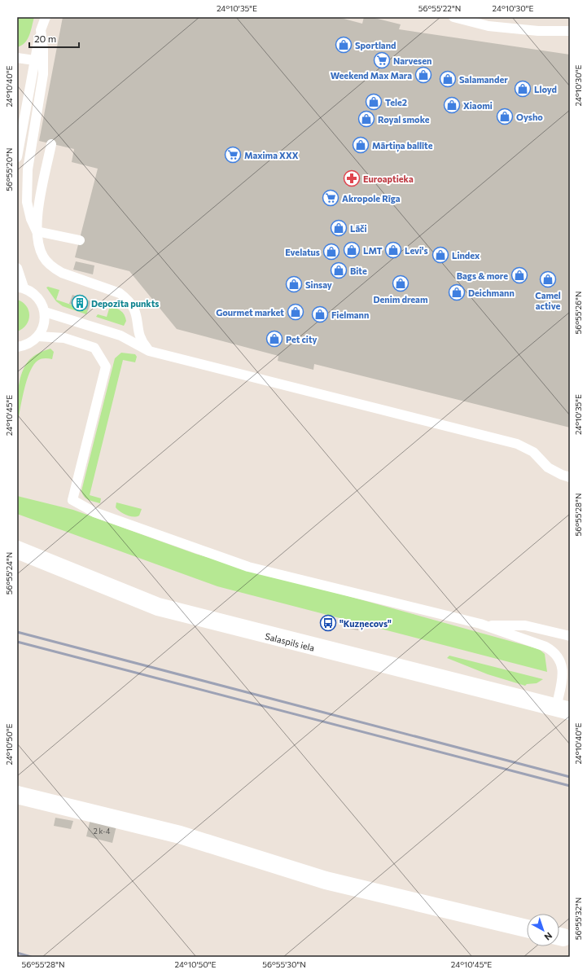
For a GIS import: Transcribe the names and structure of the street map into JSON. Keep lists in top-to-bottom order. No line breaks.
{"streets":{"street":["Salaspils iela"]},"places":{"shop":["Sportland","Weekend Max Mara","Salamander","Lloyd","Tele2","Xiaomi","Oysho","Royal smoke","Mārtiņa ballīte","Lāči","LMT","Levi's","Evelatus","Lindex","Bite","Bags & more","Camel active","Denim dream","Sinsay","Deichmann","Gourmet market","Fielmann","Pet city"],"supermarket":["Narvesen","Maxima XXX","Akropole Rīga"],"pharmacy":["Euroaptieka"],"building":["Depozīta punkts"],"bus stop":["\"Kuzņecovs\""]},"house_numbers":["2 k-4"],"scale_bar":"20 m","north":"bottom right","coordinates":["24°10'35\"E","56°55'22\"N","24°10'30\"E","24°10'40\"E","56°55'20\"N","56°55'26\"N","24°10'45\"E","56°55'28\"N","56°55'24\"N","24°10'50\"E","56°55'32\"N","56°55'30\"N"]}
